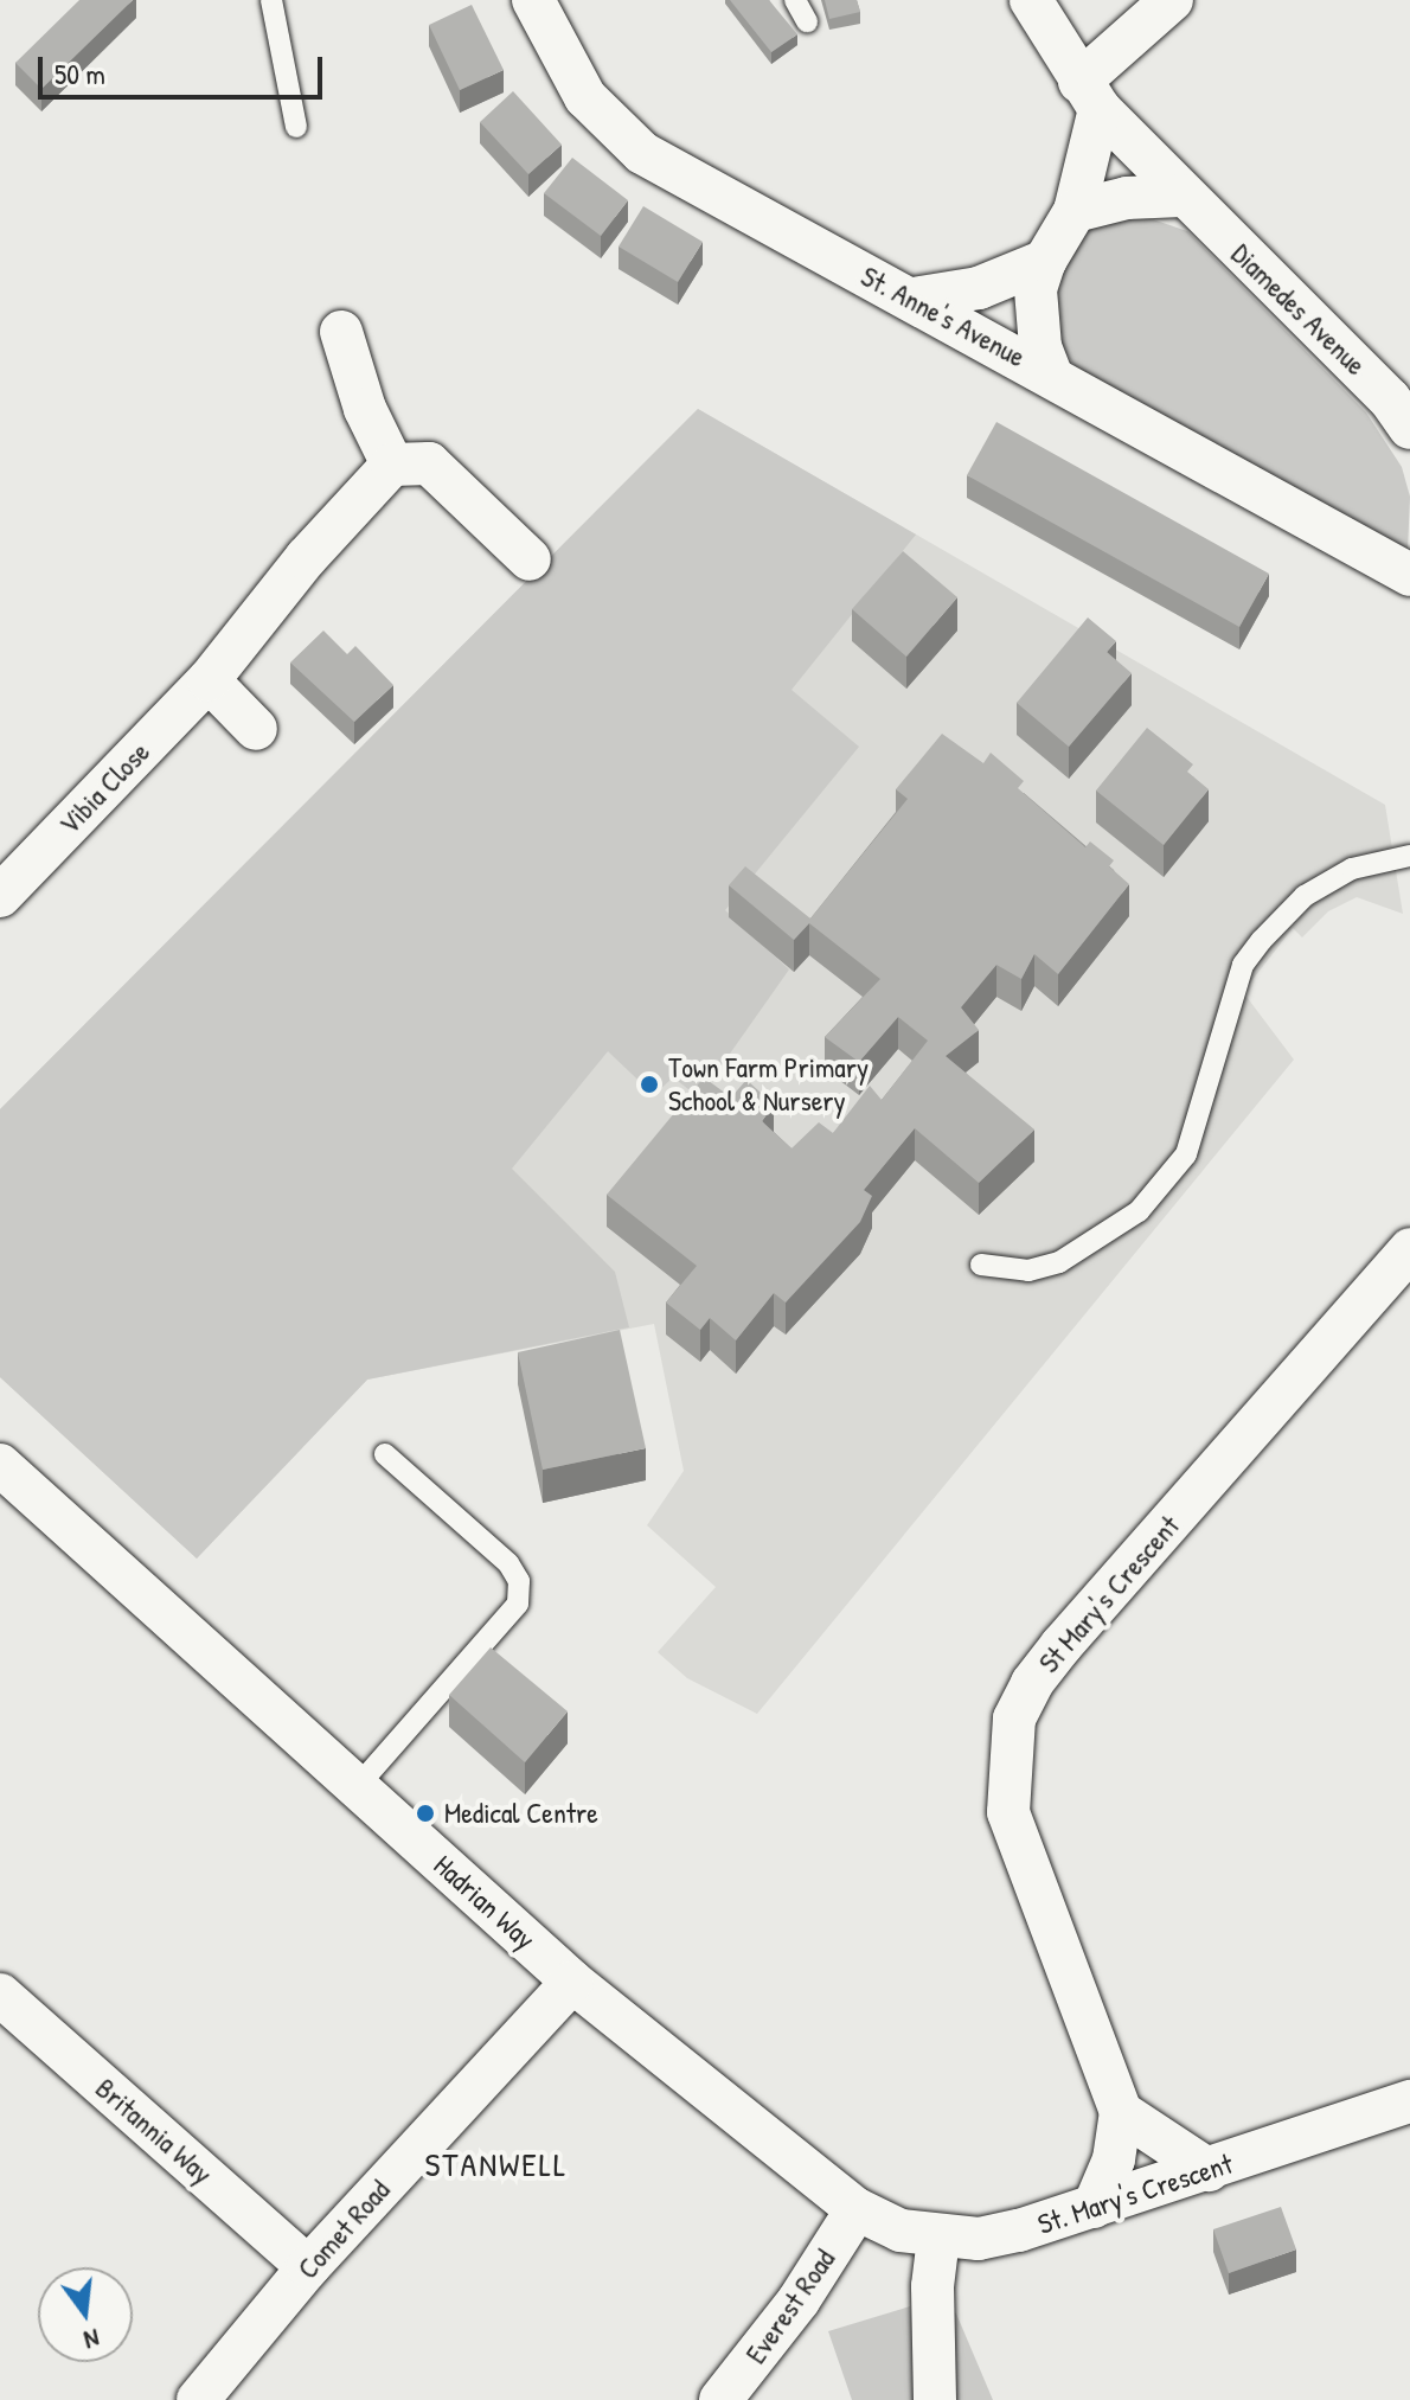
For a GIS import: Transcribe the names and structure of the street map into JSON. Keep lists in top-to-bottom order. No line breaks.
{"streets":{"street":["Diamedes Avenue","St. Anne's Avenue","Vibia Close","St Mary's Crescent","Hadrian Way","Britannia Way","St. Mary's Crescent","Comet Road","Everest Road"]},"crossings":[["St Mary's Crescent","St. Mary's Crescent"],["Hadrian Way","St. Mary's Crescent"],["Hadrian Way","Comet Road"],["Hadrian Way","Everest Road"],["Britannia Way","Comet Road"],["St. Mary's Crescent","Everest Road"]],"districts":["STANWELL"],"places":["Town Farm Primary School & Nursery","Medical Centre"],"scale_bar":"50 m","north":"bottom"}
